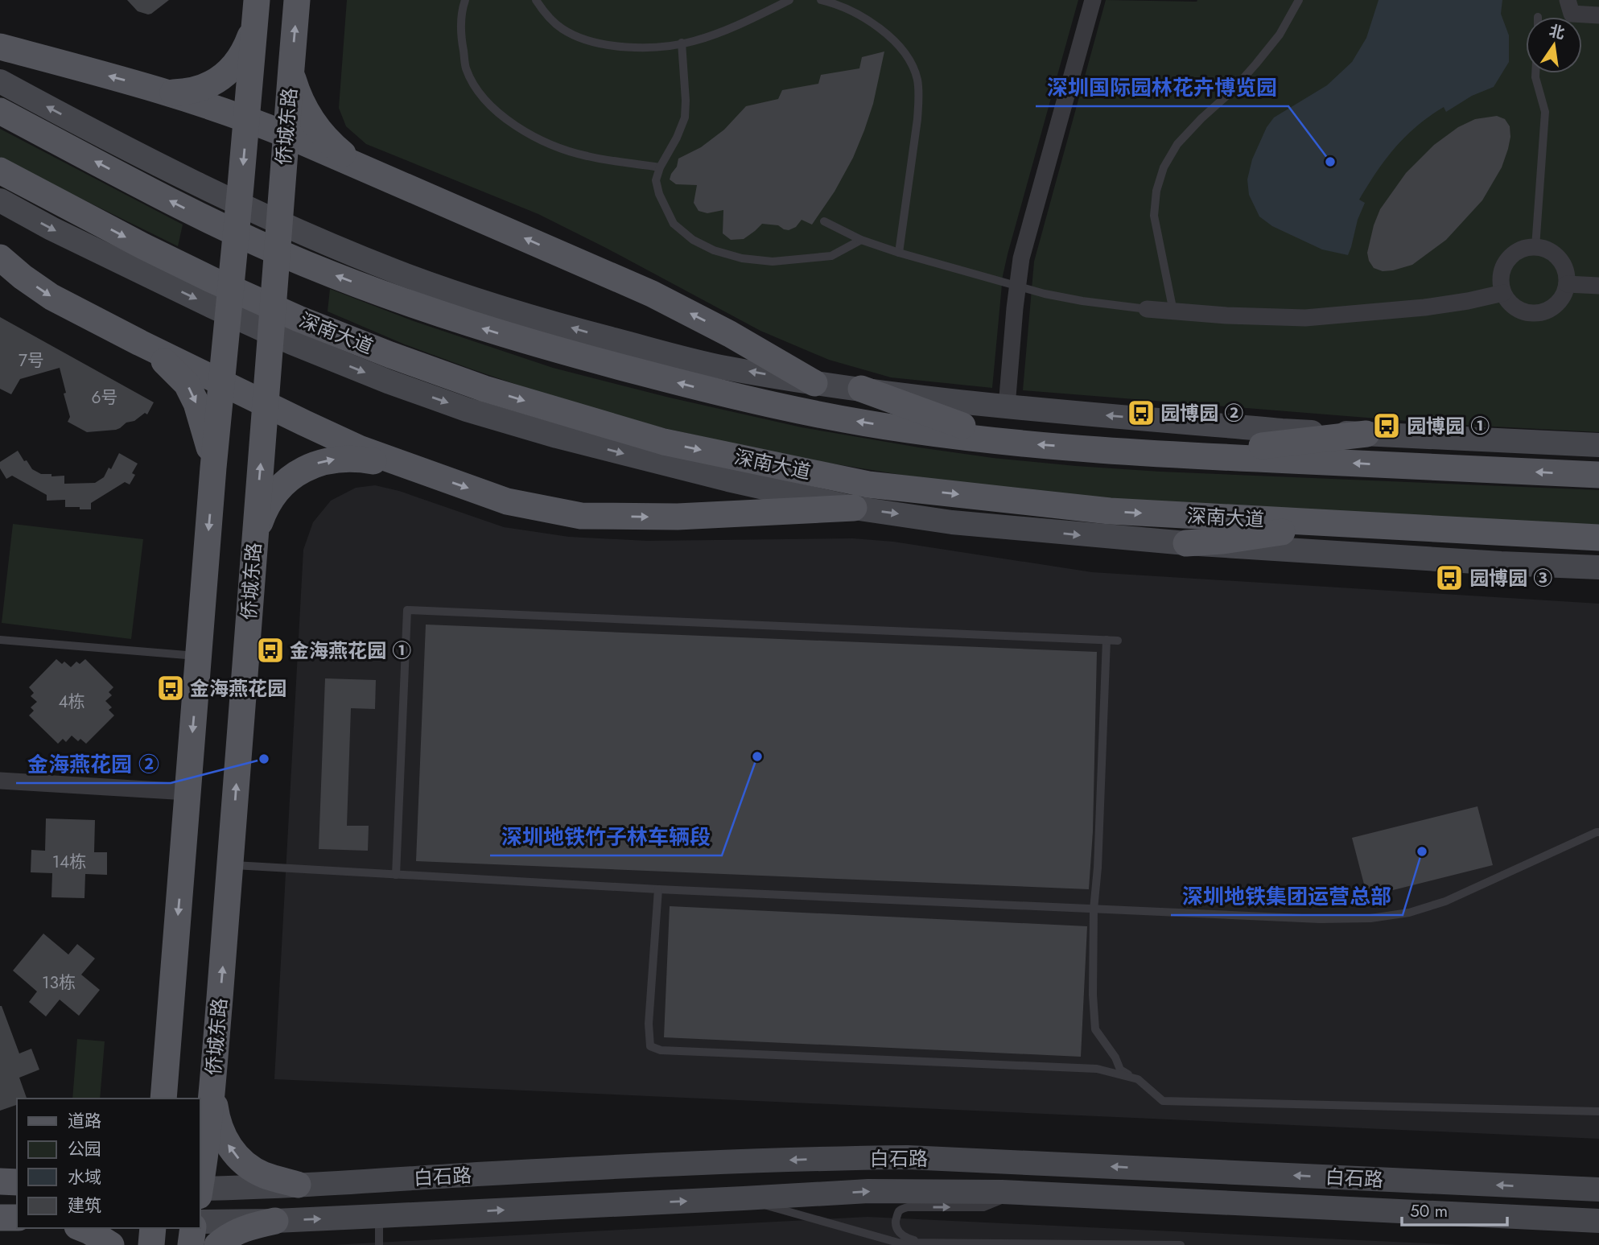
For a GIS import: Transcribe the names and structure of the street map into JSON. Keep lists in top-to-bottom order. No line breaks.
{"streets":{"main road":["侨城东路","深南大道","白石路"]},"places":{"other":["深圳国际园林花卉博览园","深圳地铁竹子林车辆段","金海燕花园 ②","深圳地铁集团运营总部"],"bus stop":["园博园 ②","园博园 ①","园博园 ③","金海燕花园 ①","金海燕花园"]},"house_numbers":["7号","6号","4栋","14栋","13栋"],"legend":["道路","公园","水域","建筑"],"scale_bar":"50 m","north":"top"}
